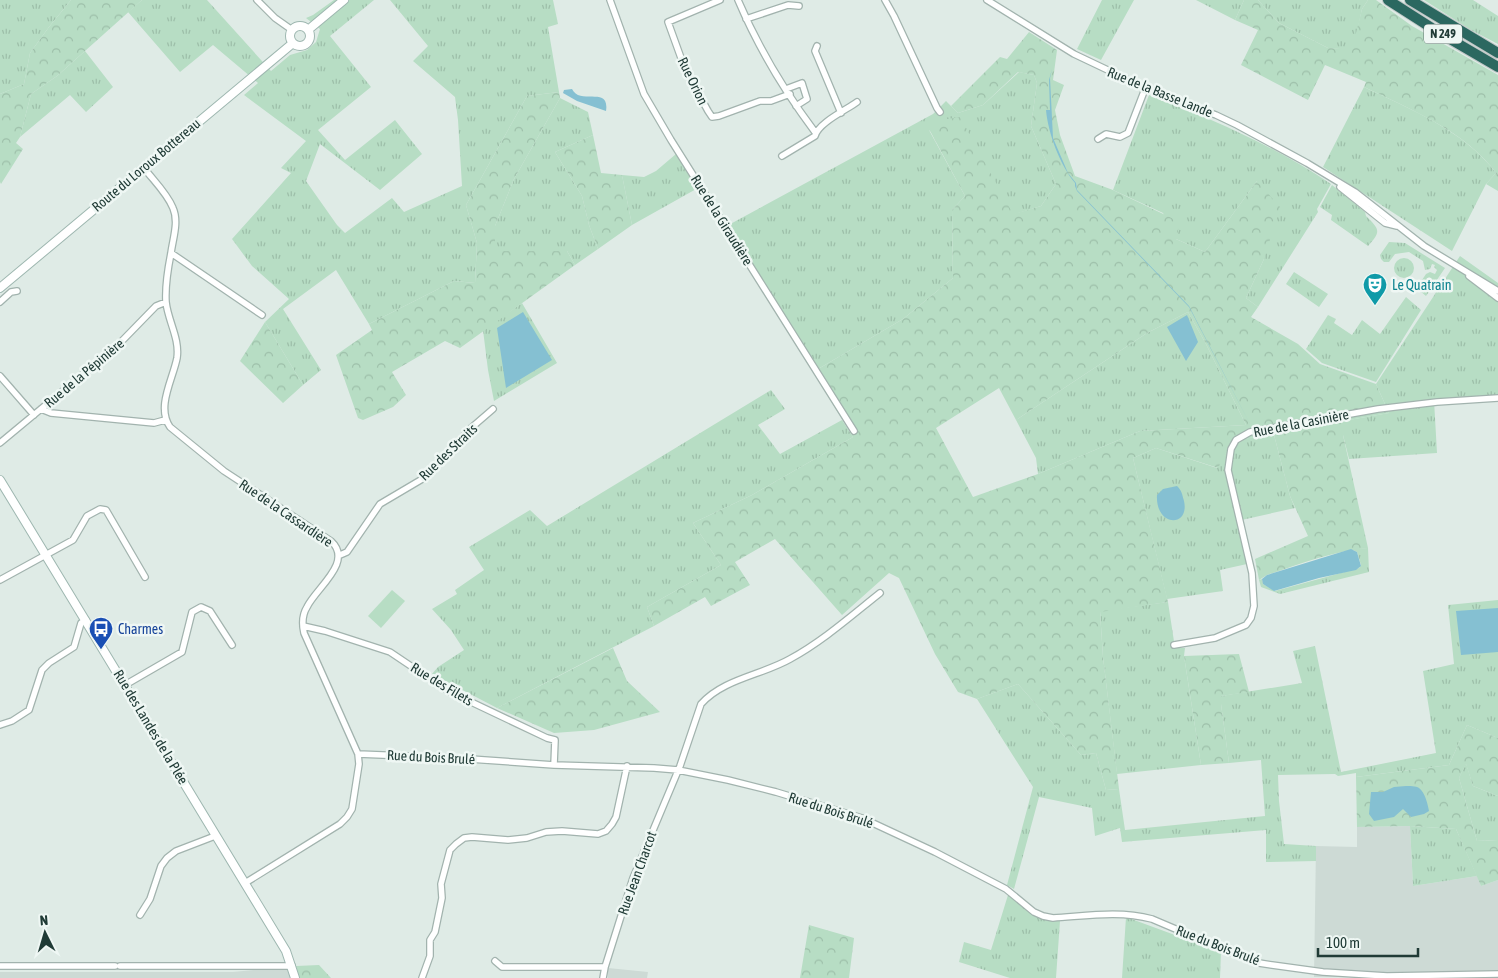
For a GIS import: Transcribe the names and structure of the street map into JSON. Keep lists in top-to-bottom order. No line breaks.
{"streets":{"highway":["N 249"],"street":["Rue Orion","Rue de la Basse Lande","Route du Loroux Bottereau","Rue de la Giraudière","Rue de la Pépinière","Rue de la Casinière","Rue des Straits","Rue de la Cassardière","Rue des Filets","Rue des Landes de la Plée","Rue du Bois Brulé","Rue Jean Charcot"]},"crossings":[["Rue des Straits","Rue de la Cassardière"],["Rue de la Cassardière","Rue des Filets"],["Rue des Filets","Rue du Bois Brulé"],["Rue du Bois Brulé","Rue Jean Charcot"]],"places":{"theatre":["Le Quatrain"],"bus stop":["Charmes"]},"scale_bar":"100 m","north":"top"}
